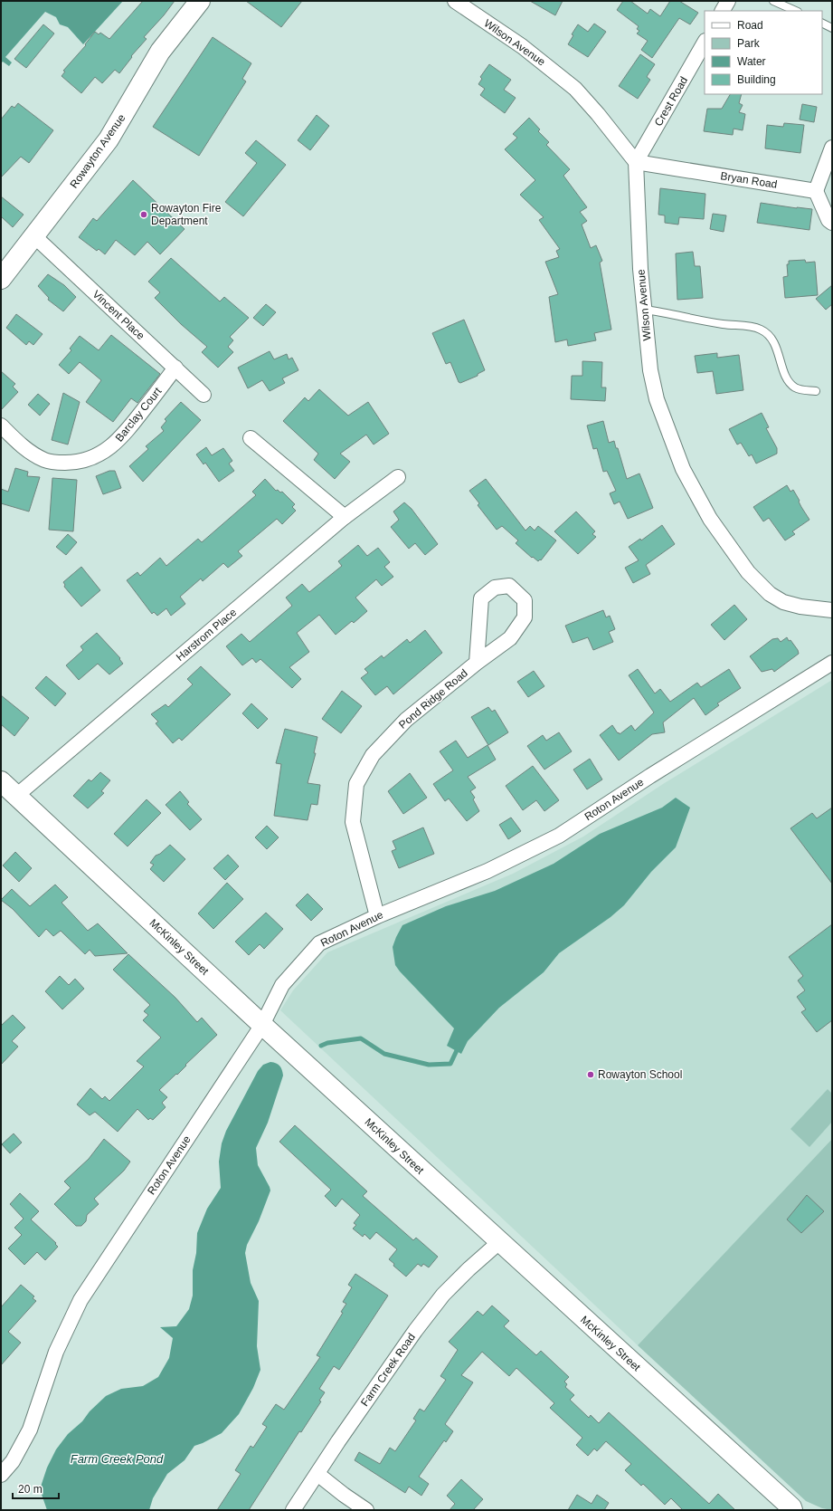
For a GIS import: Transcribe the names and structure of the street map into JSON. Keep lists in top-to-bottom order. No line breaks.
{"streets":{"main road":["Rowayton Avenue","McKinley Street"],"street":["Wilson Avenue","Crest Road","Bryan Road","Vincent Place","Barclay Court","Harstrom Place","Pond Ridge Road","Roton Avenue","Farm Creek Road"]},"crossings":[["Wilson Avenue","Crest Road"],["Wilson Avenue","Bryan Road"],["Crest Road","Bryan Road"],["Rowayton Avenue","Vincent Place"],["Vincent Place","Barclay Court"],["Harstrom Place","McKinley Street"],["Pond Ridge Road","Roton Avenue"],["Roton Avenue","McKinley Street"],["McKinley Street","Farm Creek Road"]],"water":["Farm Creek Pond"],"places":["Rowayton Fire Department","Rowayton School"],"legend":["Road","Park","Water","Building"],"scale_bar":"20 m"}
